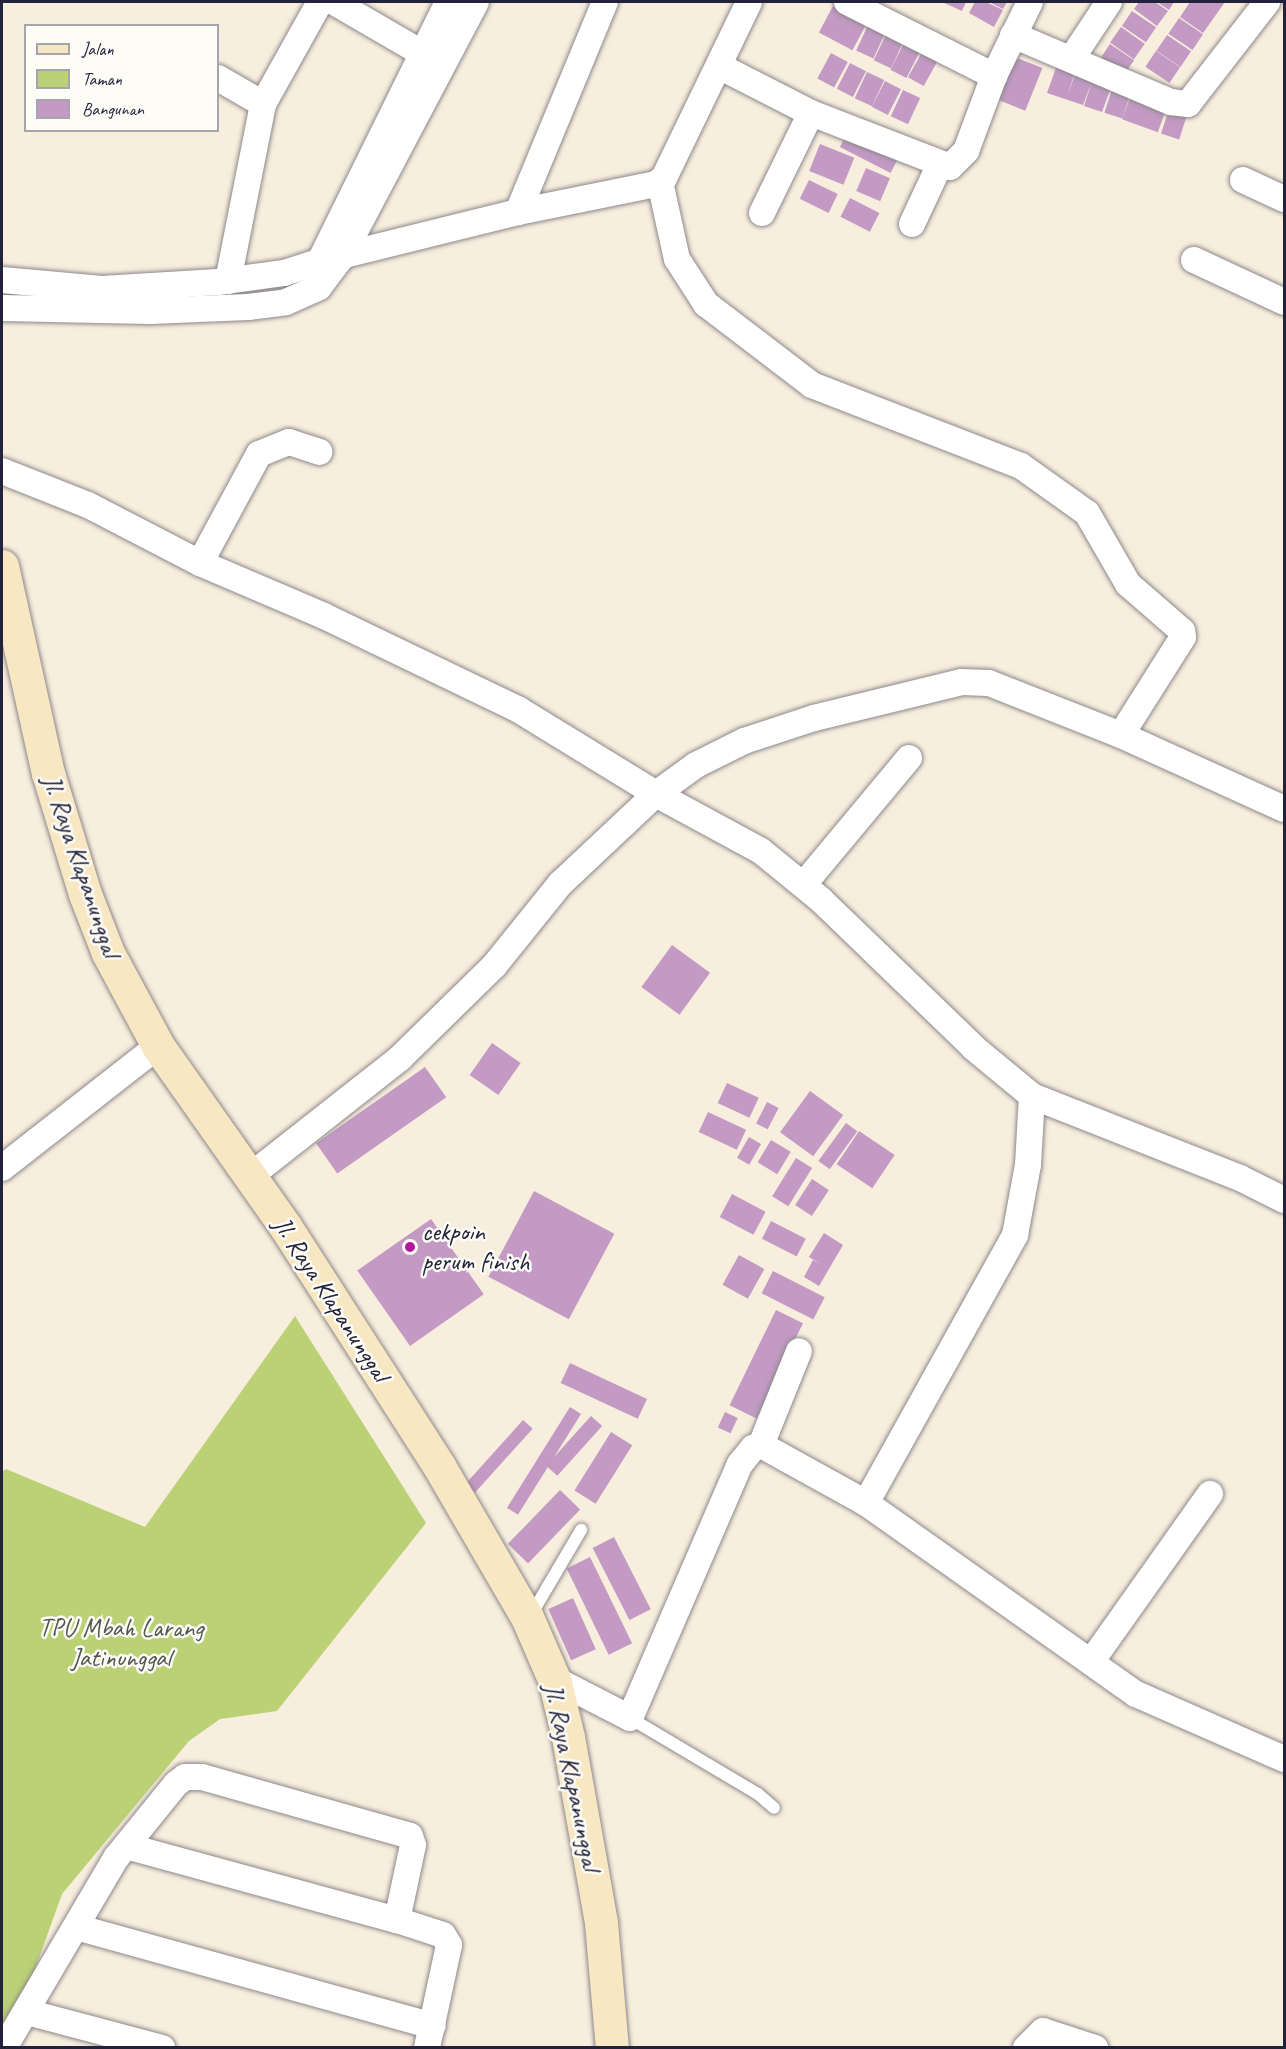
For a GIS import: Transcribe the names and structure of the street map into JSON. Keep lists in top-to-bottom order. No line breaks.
{"streets":{"street":["Jl. Raya Klapanunggal"]},"parks":["TPU Mbah Larang Jatinunggal"],"places":["cekpoin perum finish"],"legend":["Jalan","Taman","Bangunan"]}
